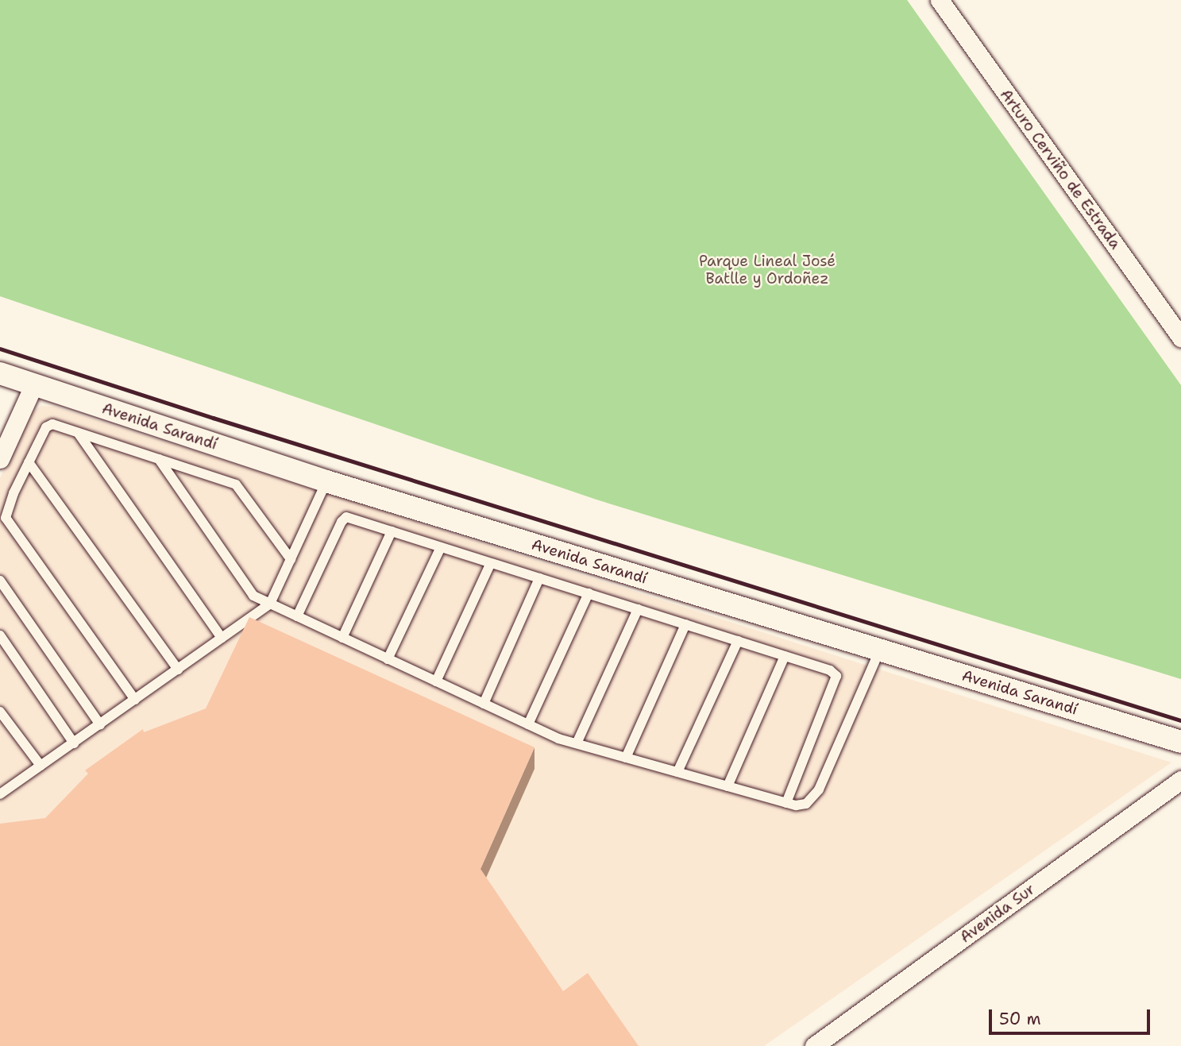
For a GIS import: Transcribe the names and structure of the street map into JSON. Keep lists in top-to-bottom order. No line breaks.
{"streets":{"street":["Arturo Cerviño de Estrada","Avenida Sarandí","Avenida Sur"]},"parks":["Parque Lineal José Batlle y Ordoñez"],"scale_bar":"50 m"}
